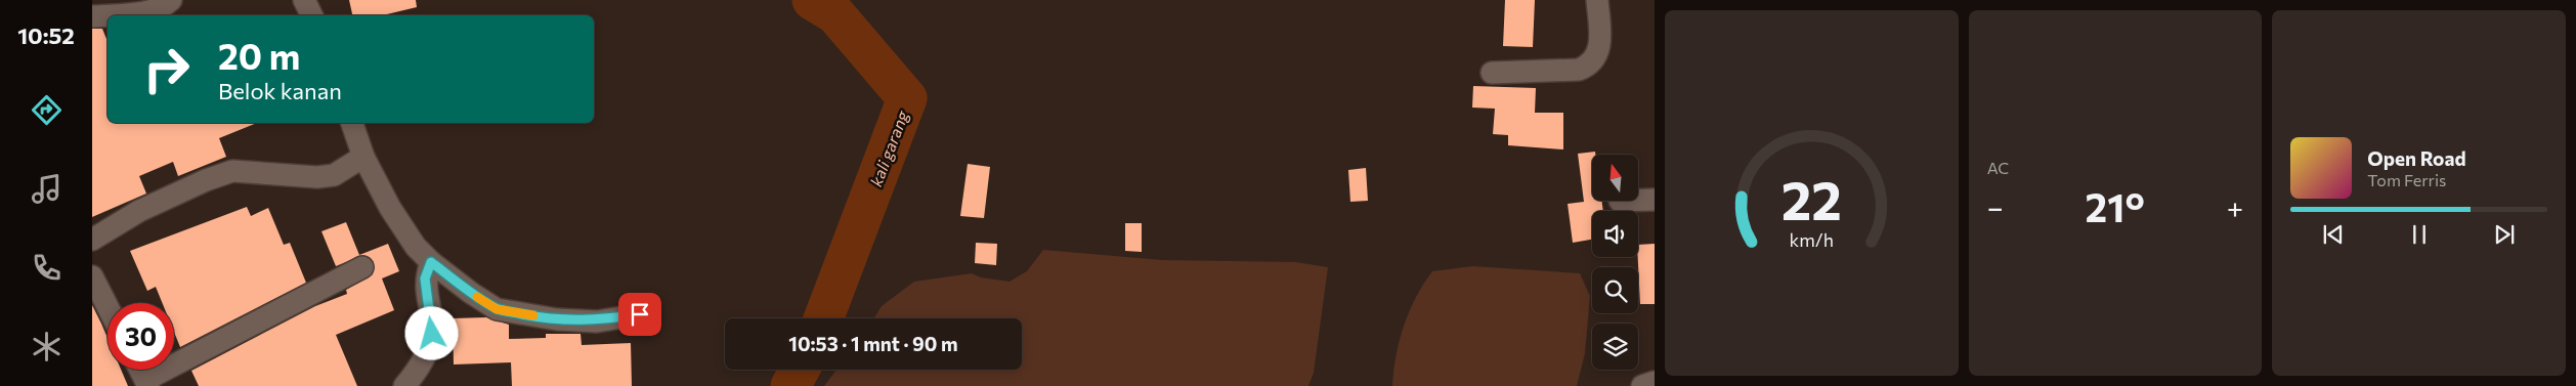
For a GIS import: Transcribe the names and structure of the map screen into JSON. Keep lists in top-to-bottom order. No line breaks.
{"water":["kali garang"],"north":"top","page":{"tabs":"10:52","tile":"AC","turn":["20 m","Belok kanan"],"song":["Open Road","Tom Ferris"],"heat":["−","21°","+"],"limit":"30","trip":"10:53 · 1 mnt · 90 m","gauge":["22","km/h"]}}
